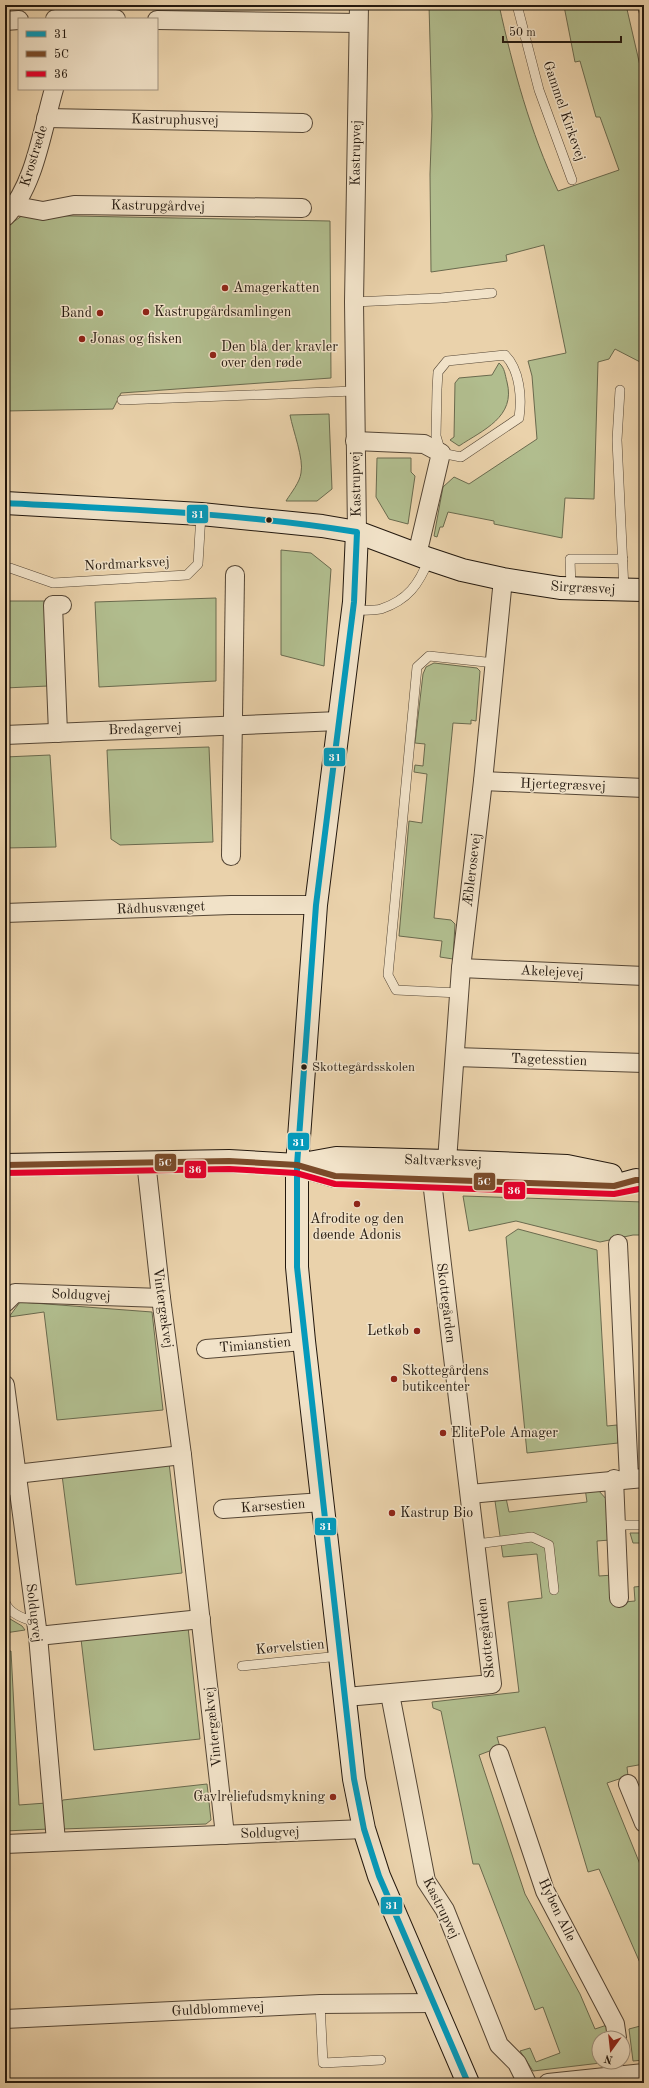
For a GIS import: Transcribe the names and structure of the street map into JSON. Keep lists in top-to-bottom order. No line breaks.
{"streets":{"street":["Kastruphusvej","Kastrupvej","Krostræde","Kastrupgårdvej","Sirgræsvej","Bredagervej","Hjertegræsvej","Æblerosevej","Rådhusvænget","Akelejevej","Tagetesstien","Saltværksvej","Soldugvej","Skottegården","Vintergækvej","Timianstien","Karsestien","Hyben Alle","Guldblommevej"],"lane":["Gammel Kirkevej","Nordmarksvej","Kørvelstien"]},"crossings":[["Kastruphusvej","Krostræde"],["Kastrupvej","Sirgræsvej"],["Kastrupvej","Bredagervej"],["Kastrupvej","Rådhusvænget"],["Kastrupvej","Saltværksvej"],["Kastrupvej","Soldugvej"],["Kastrupvej","Skottegården"],["Kastrupvej","Timianstien"],["Kastrupvej","Karsestien"],["Kastrupvej","Kørvelstien"],["Kastrupvej","Guldblommevej"],["Krostræde","Kastrupgårdvej"],["Nordmarksvej","Sirgræsvej"],["Sirgræsvej","Æblerosevej"],["Hjertegræsvej","Æblerosevej"],["Æblerosevej","Akelejevej"],["Æblerosevej","Tagetesstien"],["Æblerosevej","Saltværksvej"],["Æblerosevej","Skottegården"],["Saltværksvej","Skottegården"],["Saltværksvej","Vintergækvej"],["Soldugvej","Vintergækvej"]],"places":["Amagerkatten","Kastrupgårdsamlingen","Band","Jonas og fisken","Den blå der kravler over den røde","Skottegårdsskolen","Afrodite og den døende Adonis","Letkøb","Skottegårdens butikcenter","ElitePole Amager","Kastrup Bio","Gavlreliefudsmykning"],"lines":["transit line 31","transit line 5C","transit line 36"],"legend":["31","5C","36"],"scale_bar":"50 m","north":"bottom"}
